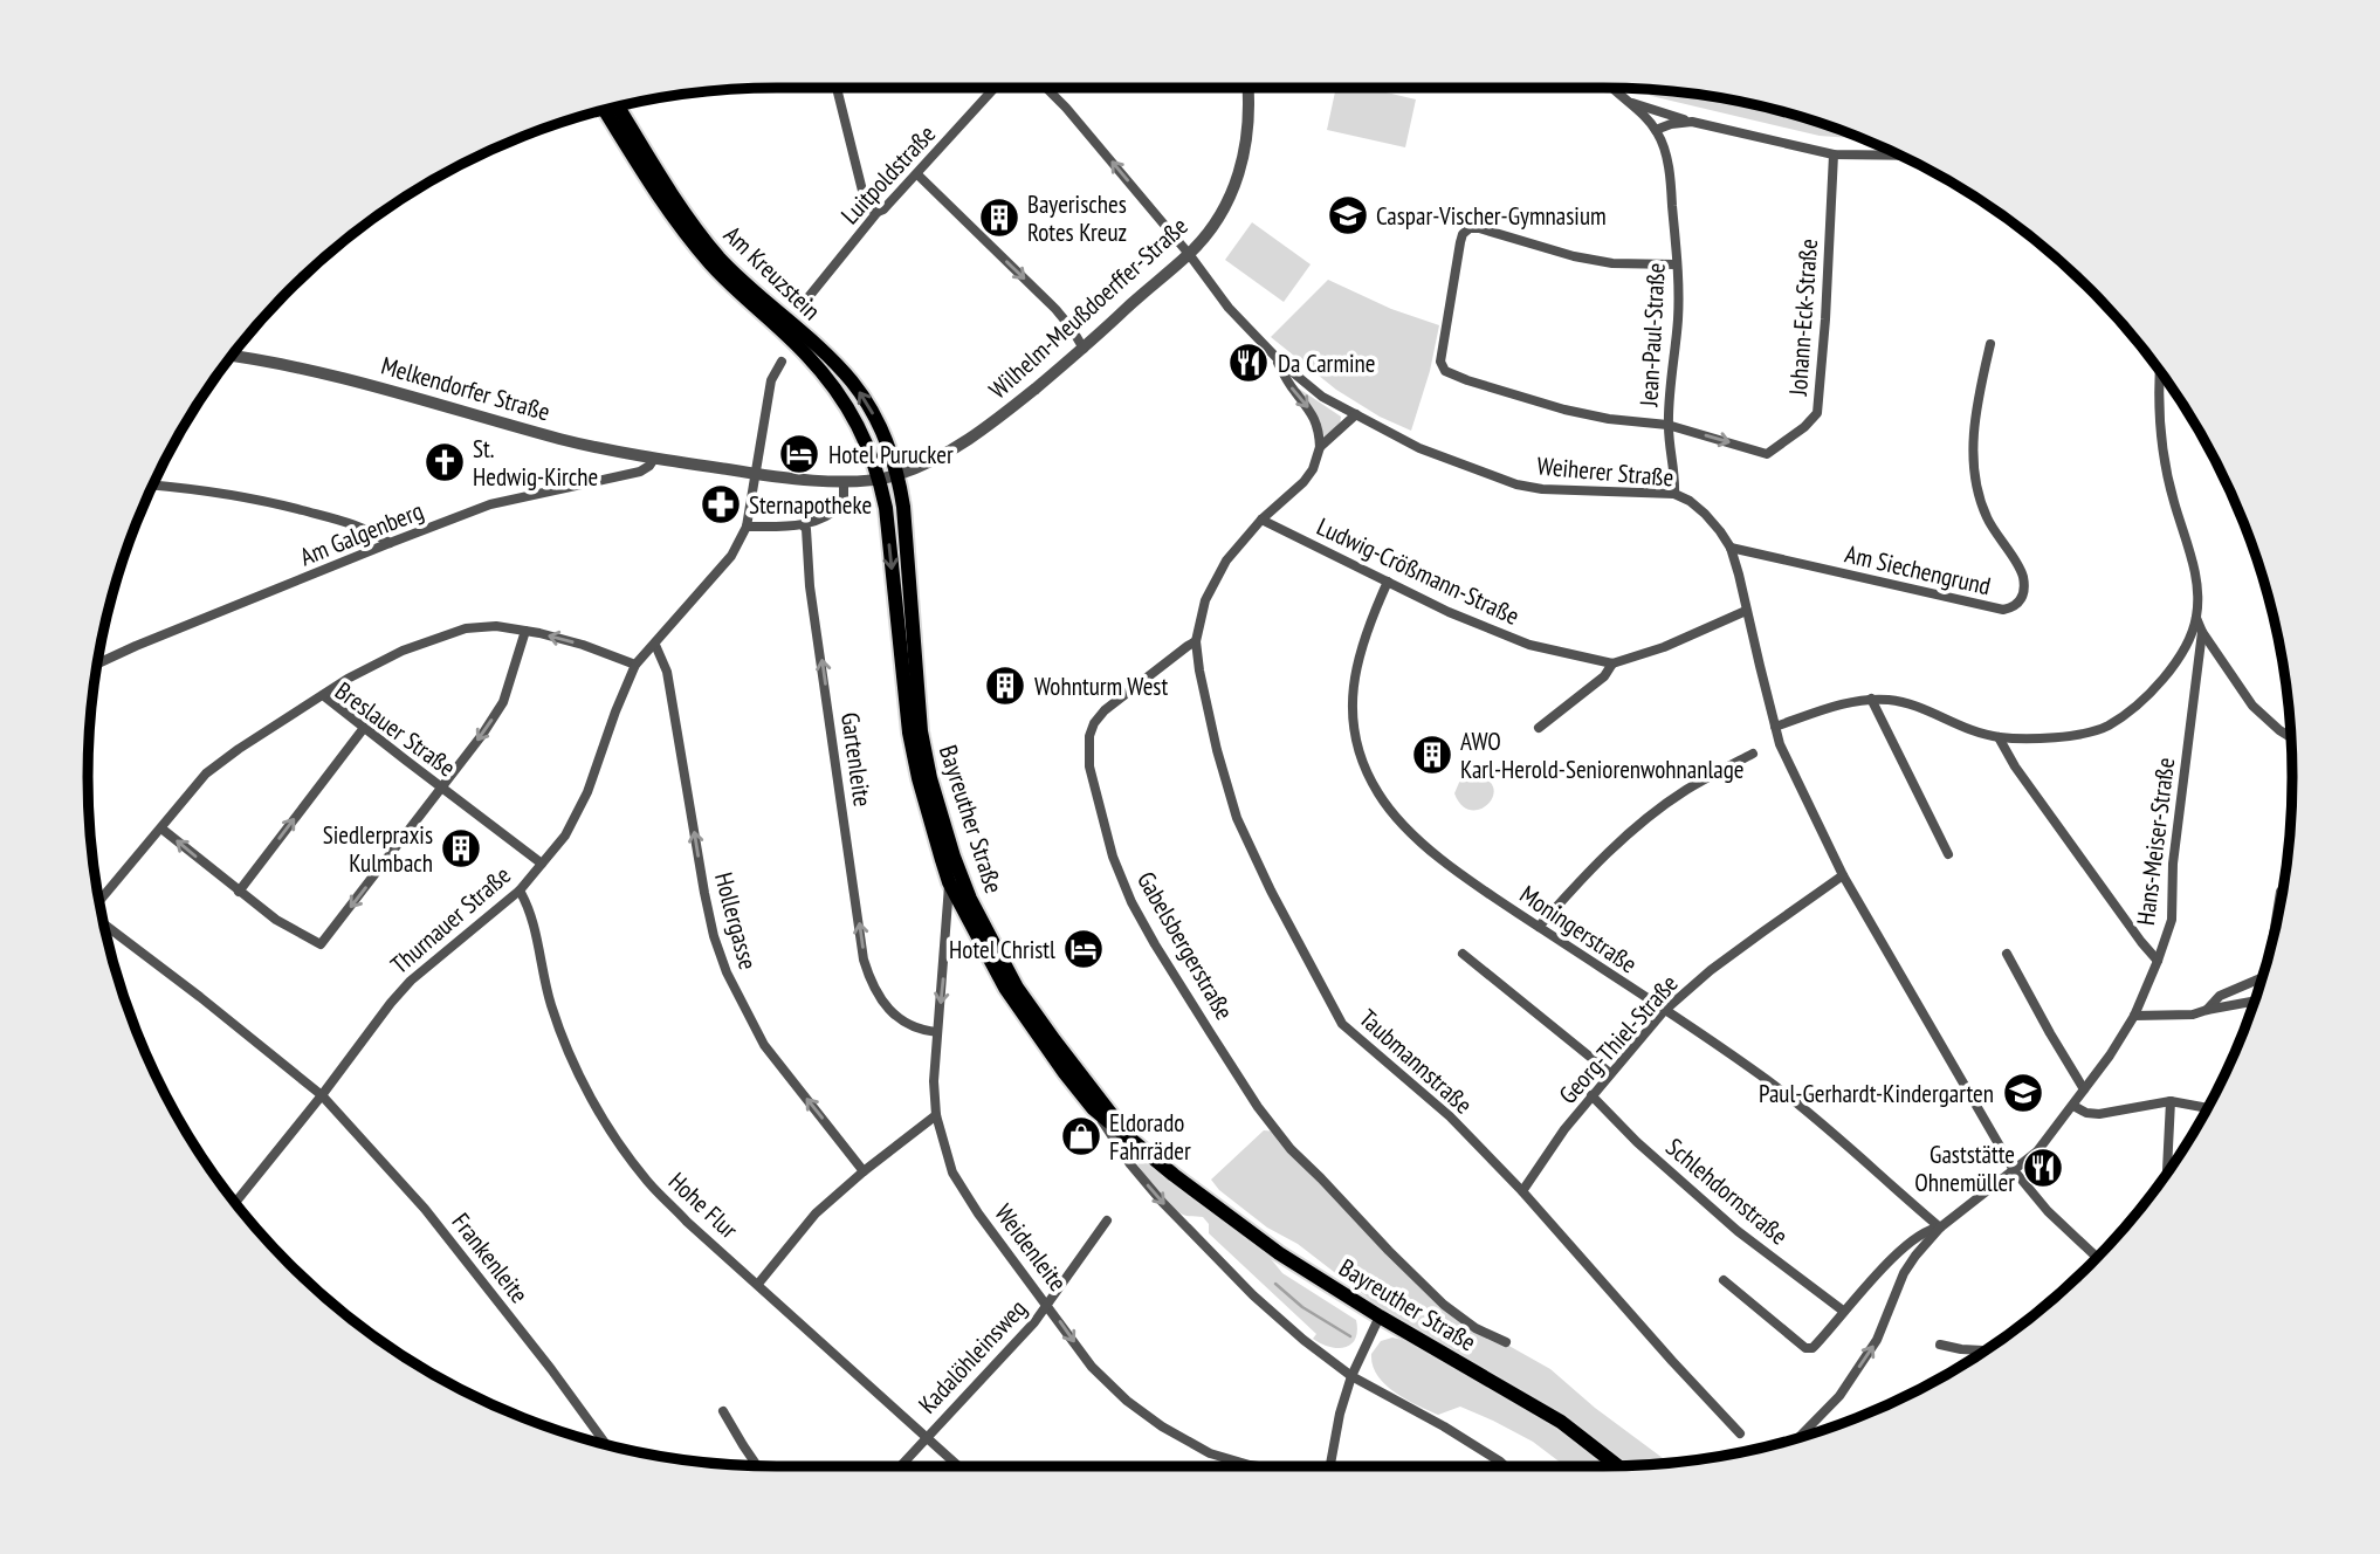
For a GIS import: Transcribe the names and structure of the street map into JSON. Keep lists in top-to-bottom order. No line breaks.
{"streets":{"main road":["Am Kreuzstein","Bayreuther Straße"],"street":["Luitpoldstraße","Wilhelm-Meußdoerffer-Straße","Johann-Eck-Straße","Jean-Paul-Straße","Melkendorfer Straße","Weiherer Straße","Am Galgenberg","Am Siechengrund","Ludwig-Crößmann-Straße","Breslauer Straße","Gartenleite","Hans-Meiser-Straße","Thurnauer Straße","Hollergasse","Moningerstraße","Gabelsbergerstraße","Georg-Thiel-Straße","Taubmannstraße","Schlehdornstraße","Hohe Flur","Weidenleite","Frankenleite","Kadalöhleinsweg"]},"crossings":[["Am Kreuzstein","Wilhelm-Meußdoerffer-Straße"],["Am Kreuzstein","Melkendorfer Straße"],["Am Kreuzstein","Bayreuther Straße"],["Wilhelm-Meußdoerffer-Straße","Melkendorfer Straße"],["Wilhelm-Meußdoerffer-Straße","Weiherer Straße"],["Wilhelm-Meußdoerffer-Straße","Bayreuther Straße"],["Johann-Eck-Straße","Jean-Paul-Straße"],["Jean-Paul-Straße","Weiherer Straße"],["Melkendorfer Straße","Am Galgenberg"],["Melkendorfer Straße","Bayreuther Straße"],["Melkendorfer Straße","Thurnauer Straße"],["Weiherer Straße","Am Siechengrund"],["Weiherer Straße","Hans-Meiser-Straße"],["Weiherer Straße","Georg-Thiel-Straße"],["Ludwig-Crößmann-Straße","Moningerstraße"],["Breslauer Straße","Thurnauer Straße"],["Gartenleite","Weidenleite"],["Bayreuther Straße","Weidenleite"],["Hans-Meiser-Straße","Moningerstraße"],["Thurnauer Straße","Hollergasse"],["Thurnauer Straße","Hohe Flur"],["Thurnauer Straße","Frankenleite"],["Moningerstraße","Georg-Thiel-Straße"],["Gabelsbergerstraße","Taubmannstraße"],["Georg-Thiel-Straße","Taubmannstraße"],["Georg-Thiel-Straße","Schlehdornstraße"],["Hohe Flur","Kadalöhleinsweg"],["Weidenleite","Kadalöhleinsweg"]],"one_way":["Gartenleite","Hollergasse","Weidenleite"],"places":{"school or university":["Caspar-Vischer-Gymnasium","Paul-Gerhardt-Kindergarten"],"building":["Bayerisches Rotes Kreuz","Wohnturm West","AWO Karl-Herold-Seniorenwohnanlage","Siedlerpraxis Kulmbach"],"restaurant":["Da Carmine","Gaststätte Ohnemüller"],"hotel":["Hotel Purucker","Hotel Christl"],"church":["St. Hedwig-Kirche"],"pharmacy":["Sternapotheke"],"shop":["Eldorado Fahrräder"]}}
